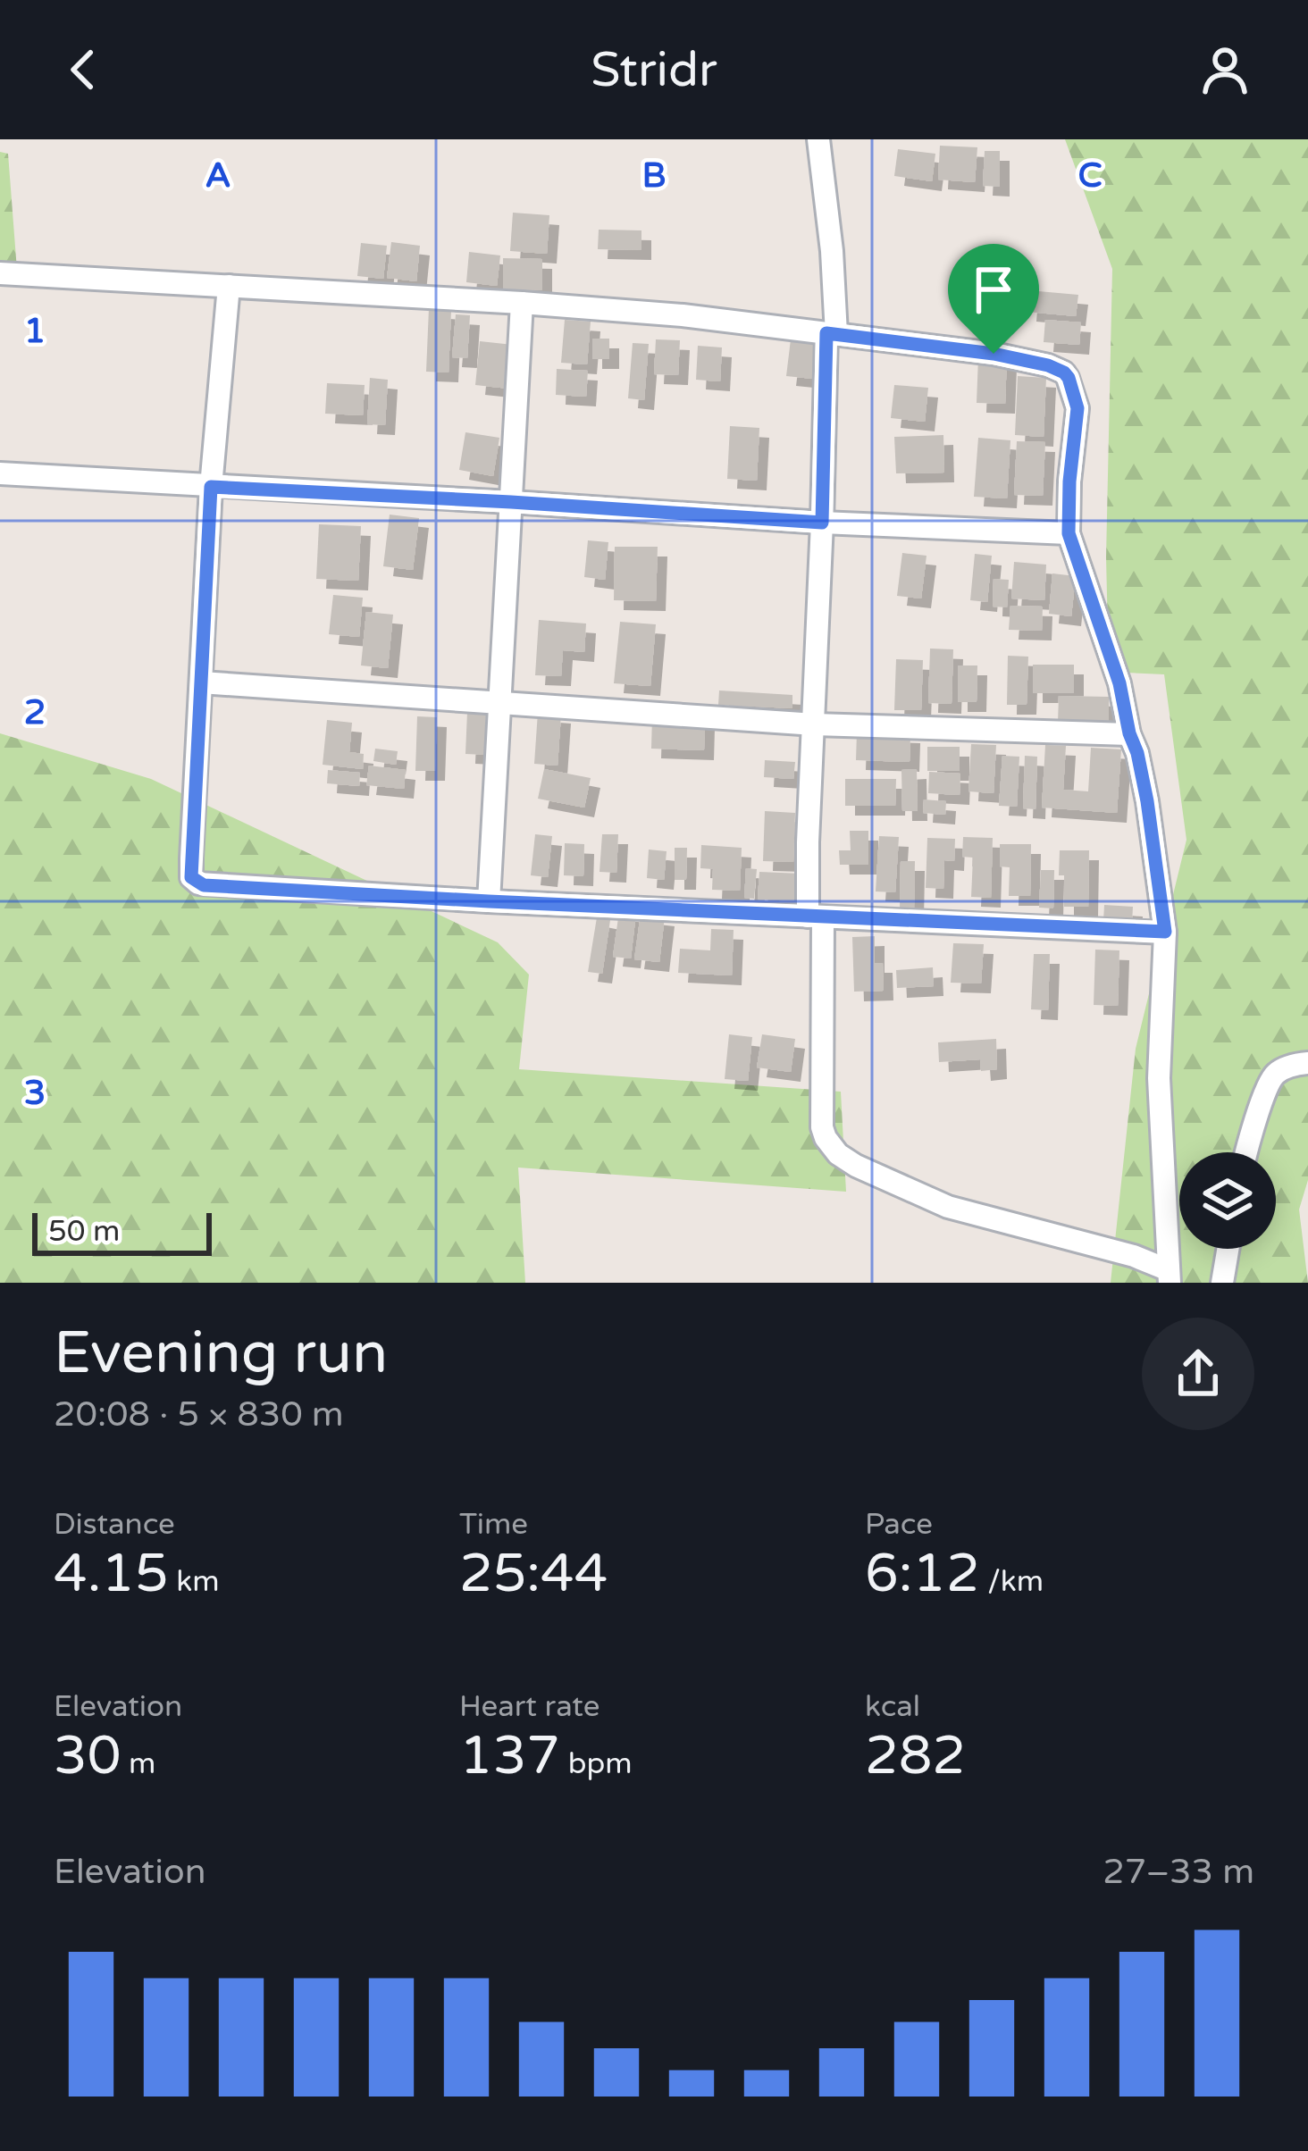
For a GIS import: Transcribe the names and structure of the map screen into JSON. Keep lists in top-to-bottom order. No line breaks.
{"scale_bar":"50 m","page":{"header":"Stridr","scale":"50 m","heading":["Evening run","20:08 · 5 × 830 m"],"stats":[["Distance","4.15 km"],["Time","25:44"],["Pace","6:12 /km"],["Elevation","30 m"],["Heart rate","137 bpm"],["kcal","282"]],"chart":["Elevation","27–33 m"]},"grid":{"columns":["A","B","C"],"rows":["1","2","3"]}}
